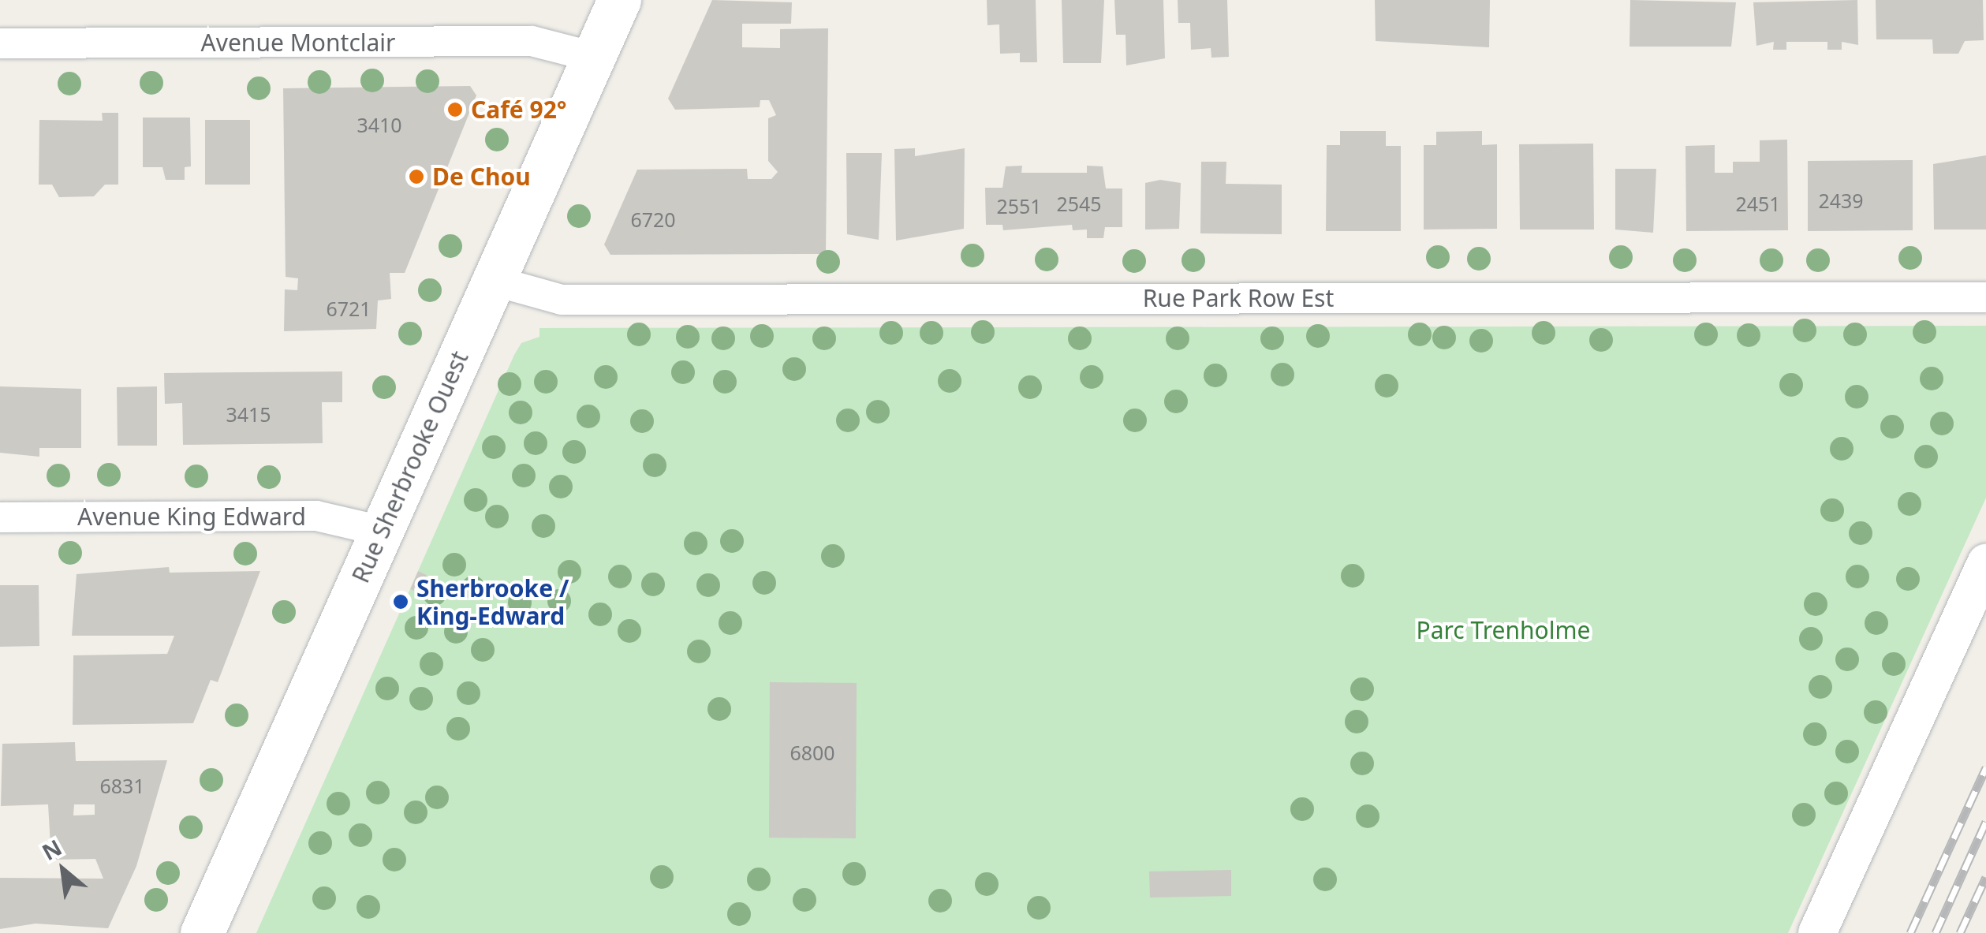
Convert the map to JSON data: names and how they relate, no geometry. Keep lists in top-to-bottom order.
{
  "streets": {
    "main road": ["Rue Sherbrooke Ouest"],
    "street": ["Avenue Montclair", "Rue Park Row Est", "Avenue King Edward"]
  },
  "crossings": [
    ["Avenue Montclair", "Rue Sherbrooke Ouest"],
    ["Rue Park Row Est", "Rue Sherbrooke Ouest"],
    ["Rue Sherbrooke Ouest", "Avenue King Edward"]
  ],
  "parks": ["Parc Trenholme"],
  "places": ["Café 92°", "De Chou", "Sherbrooke / King-Edward"],
  "house_numbers": [
    "3410",
    "2439",
    "2545",
    "2451",
    "2551",
    "6720",
    "6721",
    "3415",
    "6800",
    "6831"
  ],
  "north": "top left"
}
